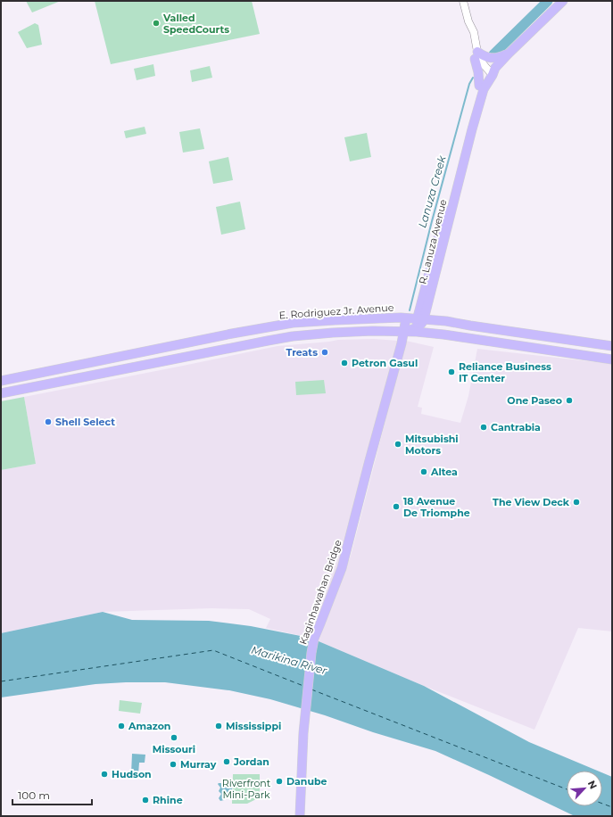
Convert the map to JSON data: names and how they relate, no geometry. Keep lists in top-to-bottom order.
{
  "streets": {
    "main road": ["R. Lanuza Avenue", "E. Rodriguez Jr. Avenue", "Kaginhawahan Bridge"]
  },
  "crossings": [
    ["R. Lanuza Avenue", "E. Rodriguez Jr. Avenue"],
    ["E. Rodriguez Jr. Avenue", "Kaginhawahan Bridge"]
  ],
  "water": ["Lanuza Creek", "Marikina River"],
  "parks": ["Riverfront Mini-Park"],
  "places": [
    "Valled SpeedCourts",
    "Treats",
    "Petron Gasul",
    "Reliance Business IT Center",
    "One Paseo",
    "Shell Select",
    "Cantrabia",
    "Mitsubishi Motors",
    "Altea",
    "The View Deck",
    "18 Avenue De Triomphe",
    "Amazon",
    "Mississippi",
    "Missouri",
    "Jordan",
    "Murray",
    "Hudson",
    "Danube",
    "Rhine"
  ],
  "scale_bar": "100 m",
  "north": "top right"
}
